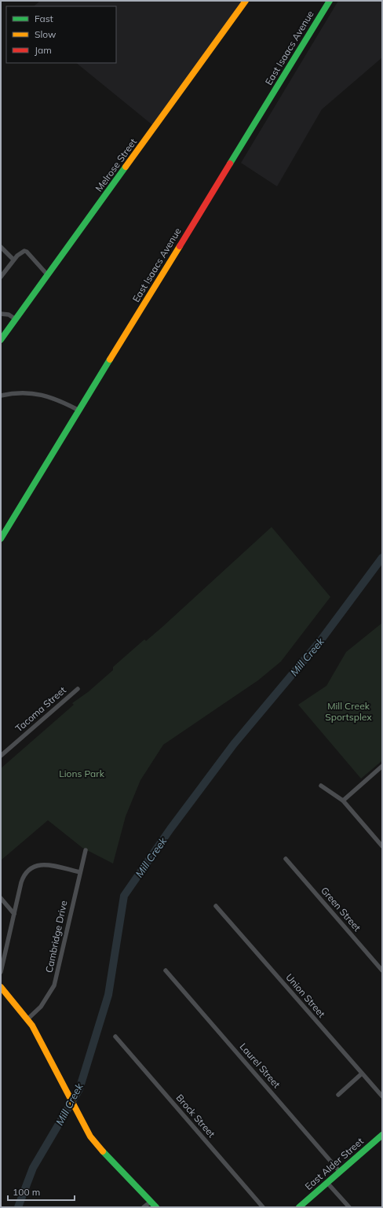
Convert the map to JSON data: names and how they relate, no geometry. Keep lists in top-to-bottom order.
{
  "streets": {
    "main road": ["East Isaacs Avenue", "Melrose Street", "East Alder Street"],
    "street": [
      "Tacoma Street",
      "Green Street",
      "Cambridge Drive",
      "Union Street",
      "Laurel Street",
      "Brock Street"
    ]
  },
  "crossings": [
    ["Laurel Street", "East Alder Street"]
  ],
  "water": ["Mill Creek"],
  "parks": ["Mill Creek Sportsplex", "Lions Park"],
  "legend": ["Fast", "Slow", "Jam"],
  "scale_bar": "100 m"
}
